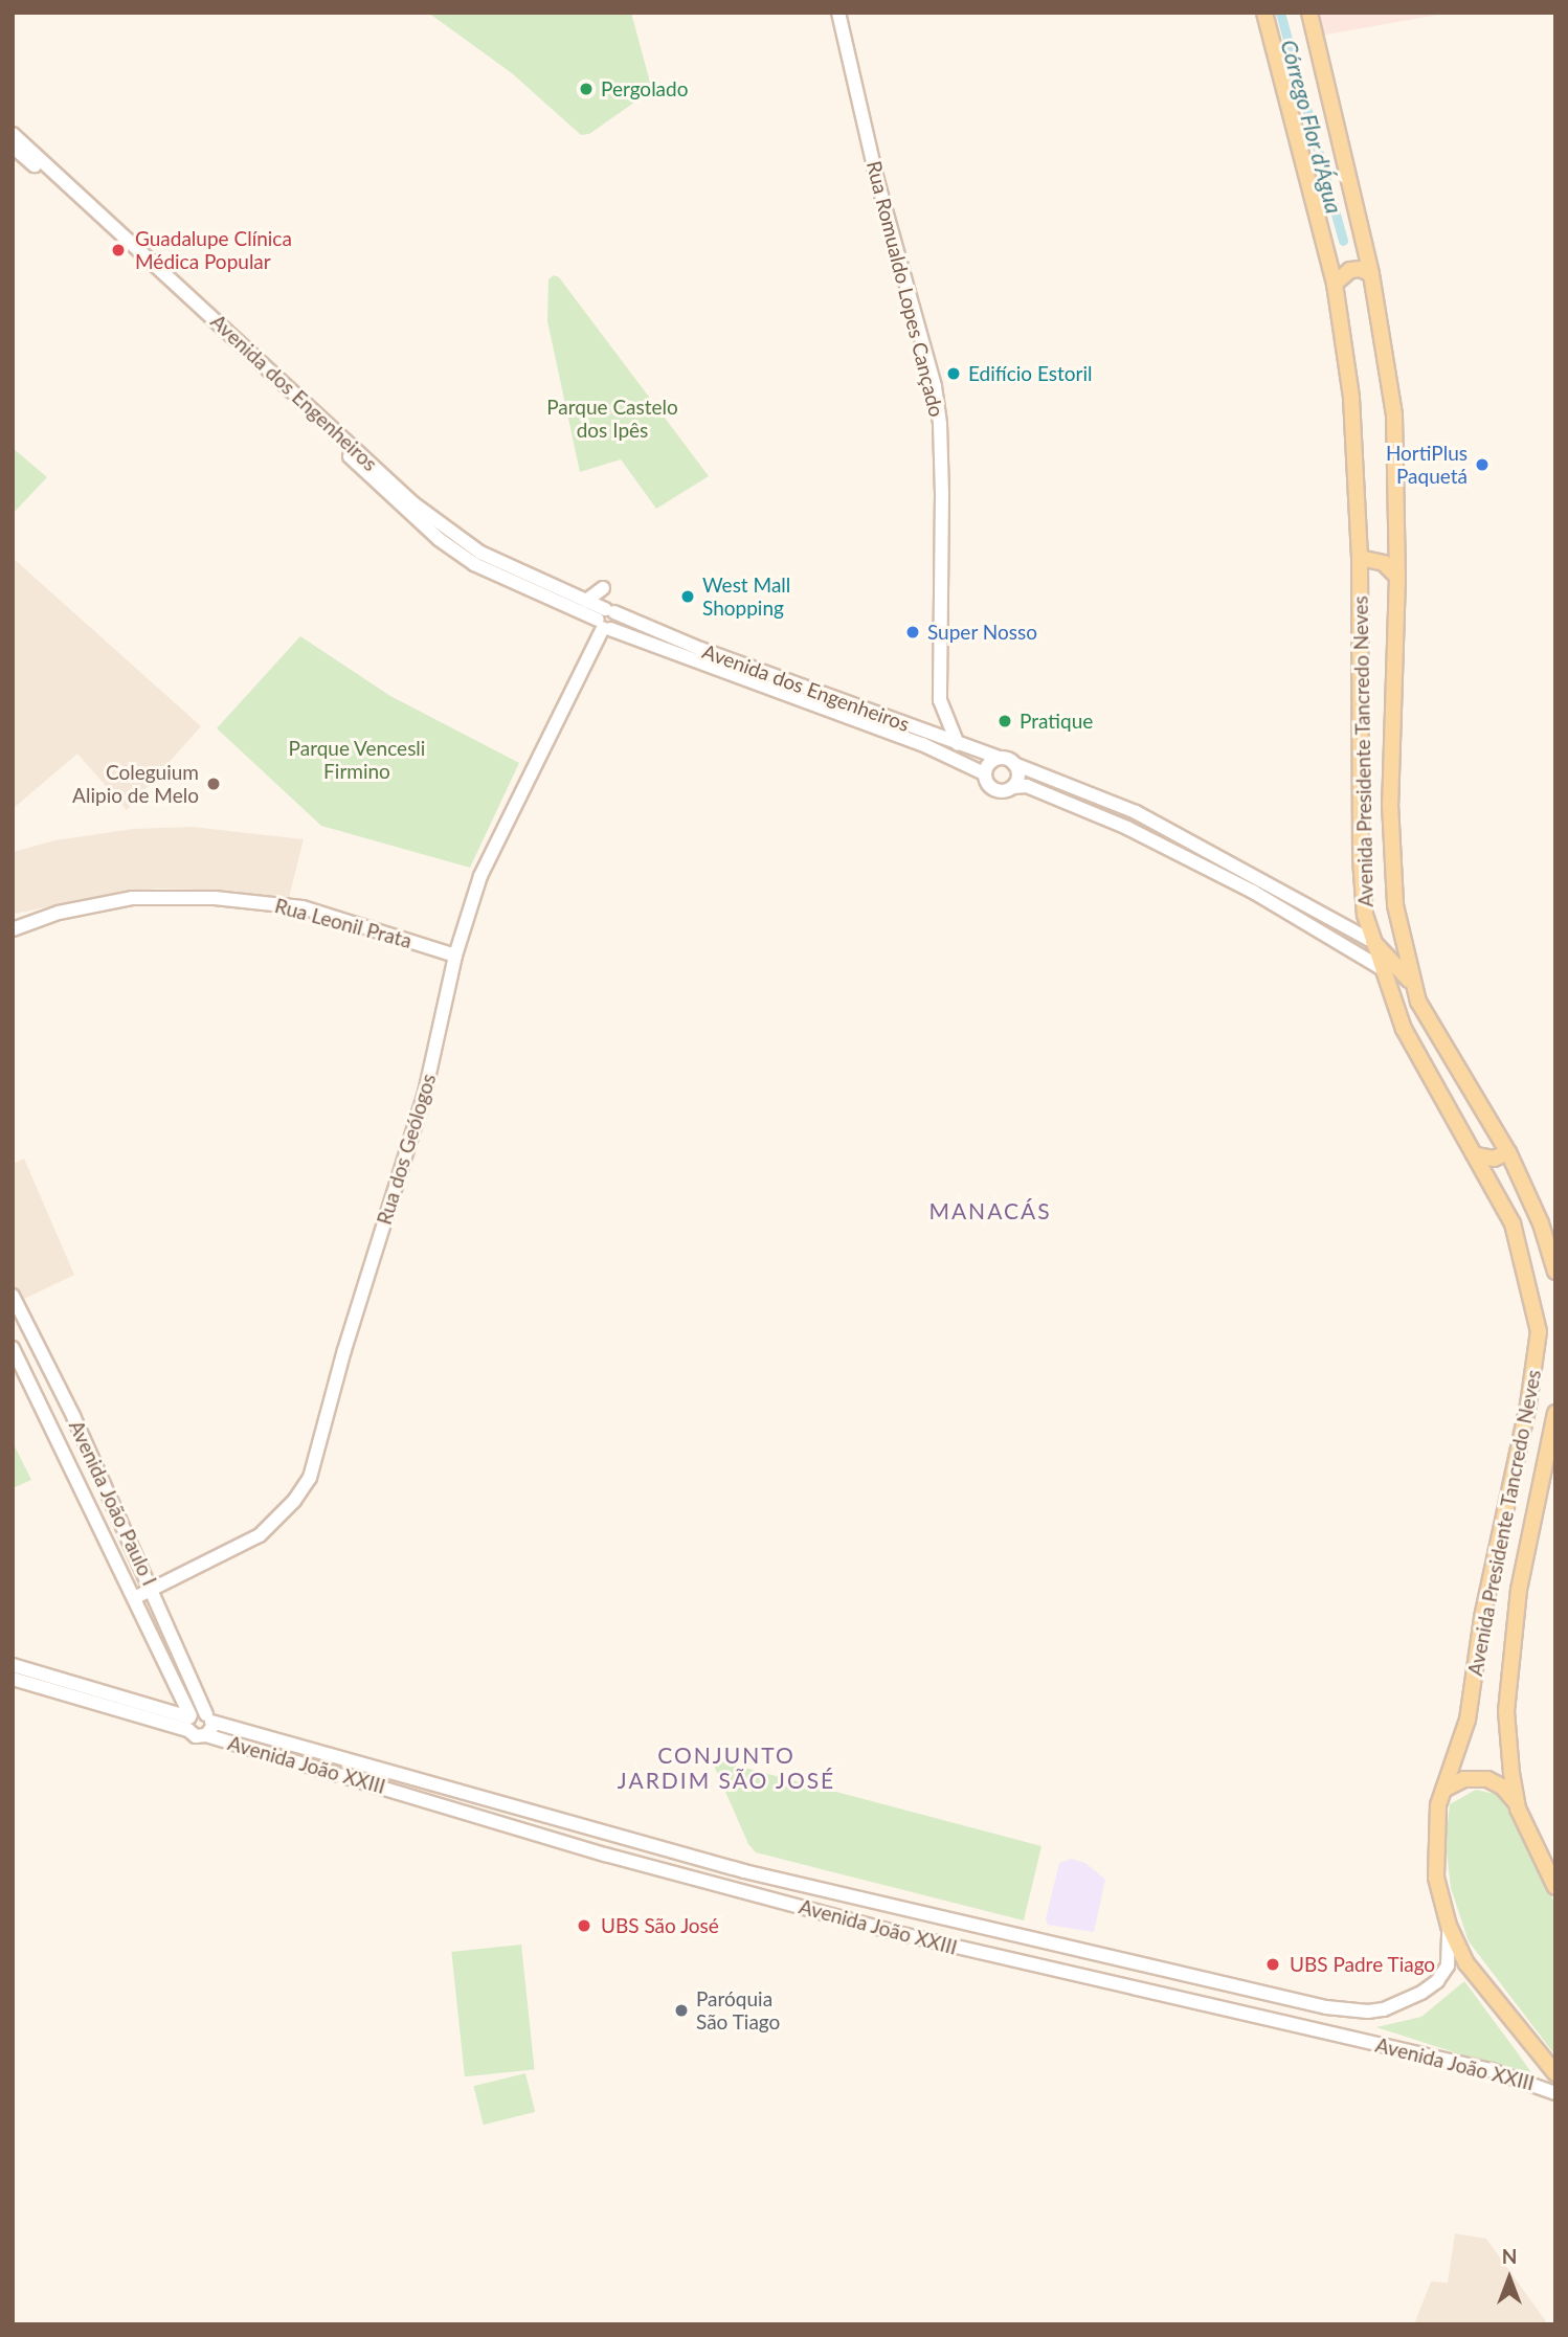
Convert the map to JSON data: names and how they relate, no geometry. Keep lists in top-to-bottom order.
{
  "streets": {
    "main road": ["Avenida Presidente Tancredo Neves"],
    "street": [
      "Rua Romualdo Lopes Cançado",
      "Avenida dos Engenheiros",
      "Rua Leonil Prata",
      "Rua dos Geólogos",
      "Avenida João Paulo I",
      "Avenida João XXIII"
    ]
  },
  "crossings": [
    ["Rua Romualdo Lopes Cançado", "Avenida dos Engenheiros"],
    ["Avenida dos Engenheiros", "Rua dos Geólogos"],
    ["Avenida Presidente Tancredo Neves", "Avenida João XXIII"],
    ["Rua Leonil Prata", "Rua dos Geólogos"],
    ["Rua dos Geólogos", "Avenida João Paulo I"],
    ["Avenida João Paulo I", "Avenida João XXIII"]
  ],
  "districts": ["MANACÁS", "CONJUNTO JARDIM SÃO JOSÉ"],
  "water": ["Córrego Flor d'Água"],
  "parks": ["Parque Castelo dos Ipês", "Parque Vencesli Firmino"],
  "places": [
    "Pergolado",
    "Guadalupe Clínica Médica Popular",
    "Edifício Estoril",
    "HortiPlus Paquetá",
    "West Mall Shopping",
    "Super Nosso",
    "Pratique",
    "Coleguium Alipio de Melo",
    "UBS São José",
    "UBS Padre Tiago",
    "Paróquia São Tiago"
  ],
  "north": "top"
}
